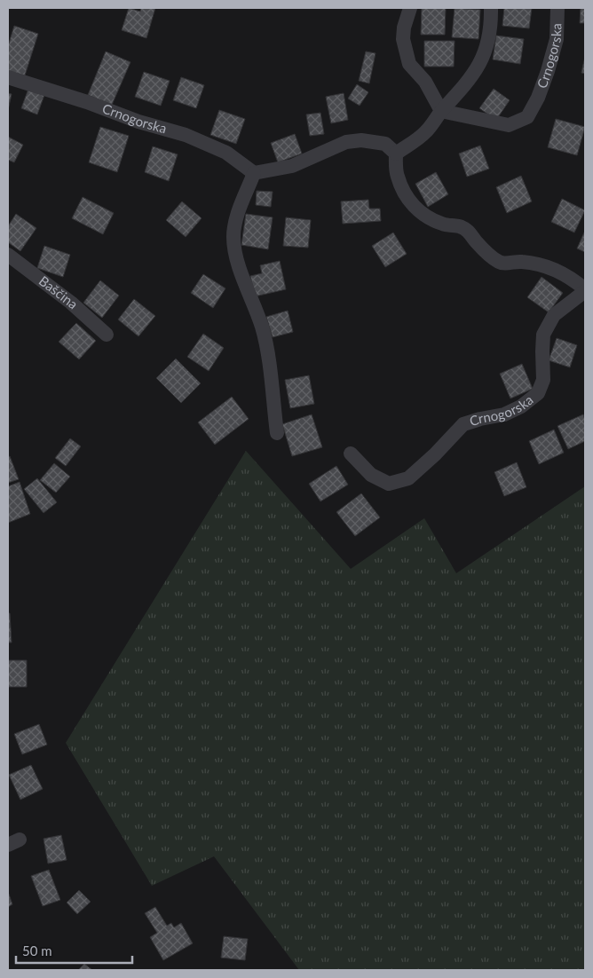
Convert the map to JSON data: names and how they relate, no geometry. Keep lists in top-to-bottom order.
{
  "streets": {
    "street": ["Crnogorska", "Baščina"]
  },
  "scale_bar": "50 m"
}
